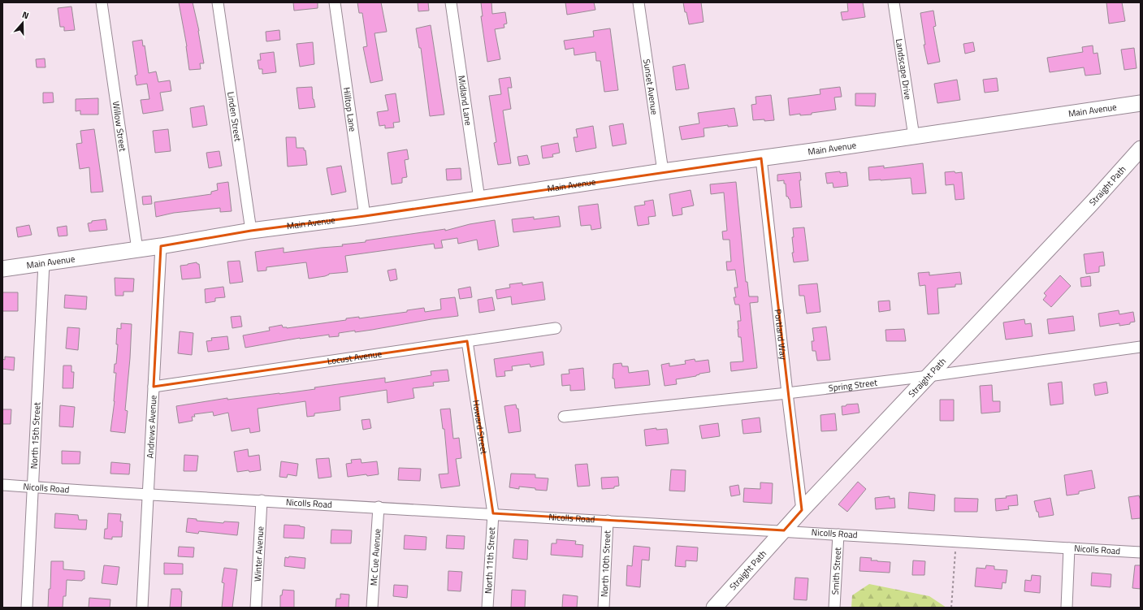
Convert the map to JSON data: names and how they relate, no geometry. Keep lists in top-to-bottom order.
{
  "streets": {
    "street": [
      "Landscape Drive",
      "Sunset Avenue",
      "Midland Lane",
      "Hilltop Lane",
      "Main Avenue",
      "Linden Street",
      "Willow Street",
      "Straight Path",
      "Portland Way",
      "Locust Avenue",
      "Spring Street",
      "Andrews Avenue",
      "Howard Street",
      "North 15th Street",
      "Nicolls Road",
      "Winter Avenue",
      "Mc Cue Avenue",
      "North 11th Street",
      "North 10th Street",
      "Smith Street"
    ]
  },
  "crossings": [
    ["Landscape Drive", "Main Avenue"],
    ["Sunset Avenue", "Main Avenue"],
    ["Midland Lane", "Main Avenue"],
    ["Hilltop Lane", "Main Avenue"],
    ["Main Avenue", "Linden Street"],
    ["Main Avenue", "Willow Street"],
    ["Main Avenue", "Portland Way"],
    ["Main Avenue", "Andrews Avenue"],
    ["Main Avenue", "North 15th Street"],
    ["Straight Path", "Portland Way"],
    ["Straight Path", "Spring Street"],
    ["Straight Path", "Nicolls Road"],
    ["Portland Way", "Spring Street"],
    ["Locust Avenue", "Andrews Avenue"],
    ["Locust Avenue", "Howard Street"],
    ["Andrews Avenue", "Nicolls Road"],
    ["Howard Street", "Nicolls Road"],
    ["Howard Street", "North 11th Street"],
    ["North 15th Street", "Nicolls Road"],
    ["Nicolls Road", "Winter Avenue"],
    ["Nicolls Road", "Mc Cue Avenue"],
    ["Nicolls Road", "North 11th Street"],
    ["Nicolls Road", "North 10th Street"],
    ["Nicolls Road", "Smith Street"]
  ],
  "north": "top"
}
